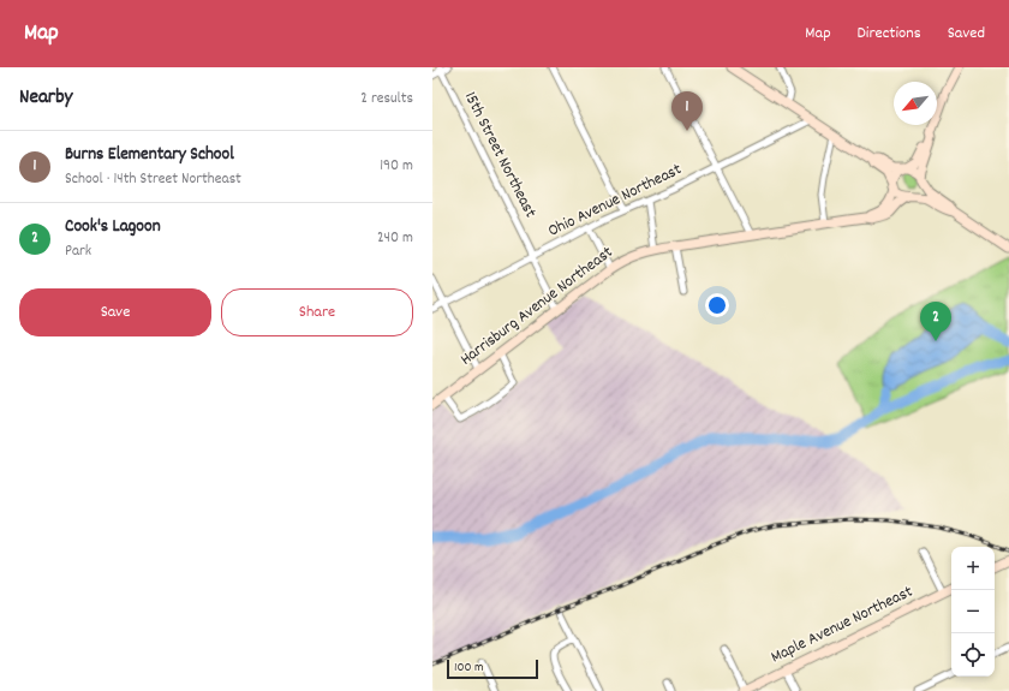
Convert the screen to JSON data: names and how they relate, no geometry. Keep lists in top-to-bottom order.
{
  "streets": {
    "street": [
      "15th Street Northeast",
      "Ohio Avenue Northeast",
      "Harrisburg Avenue Northeast",
      "Maple Avenue Northeast"
    ]
  },
  "crossings": [
    ["15th Street Northeast", "Ohio Avenue Northeast"],
    ["15th Street Northeast", "Harrisburg Avenue Northeast"]
  ],
  "scale_bar": "100 m",
  "north": "bottom left",
  "page": {
    "header": "Map",
    "nav": ["Map", "Directions", "Saved"],
    "heading": ["Nearby", "2 results"],
    "pins": ["1", "2"],
    "list": [
      {
        "mark": "1",
        "name": "Burns Elementary School",
        "note": "School · 14th Street Northeast",
        "value": "190 m"
      },
      {
        "mark": "2",
        "name": "Cook's Lagoon",
        "note": "Park",
        "value": "240 m"
      }
    ],
    "buttons": ["Save", "Share"],
    "map_buttons": ["+", "−"],
    "scale": "100 m"
  }
}
